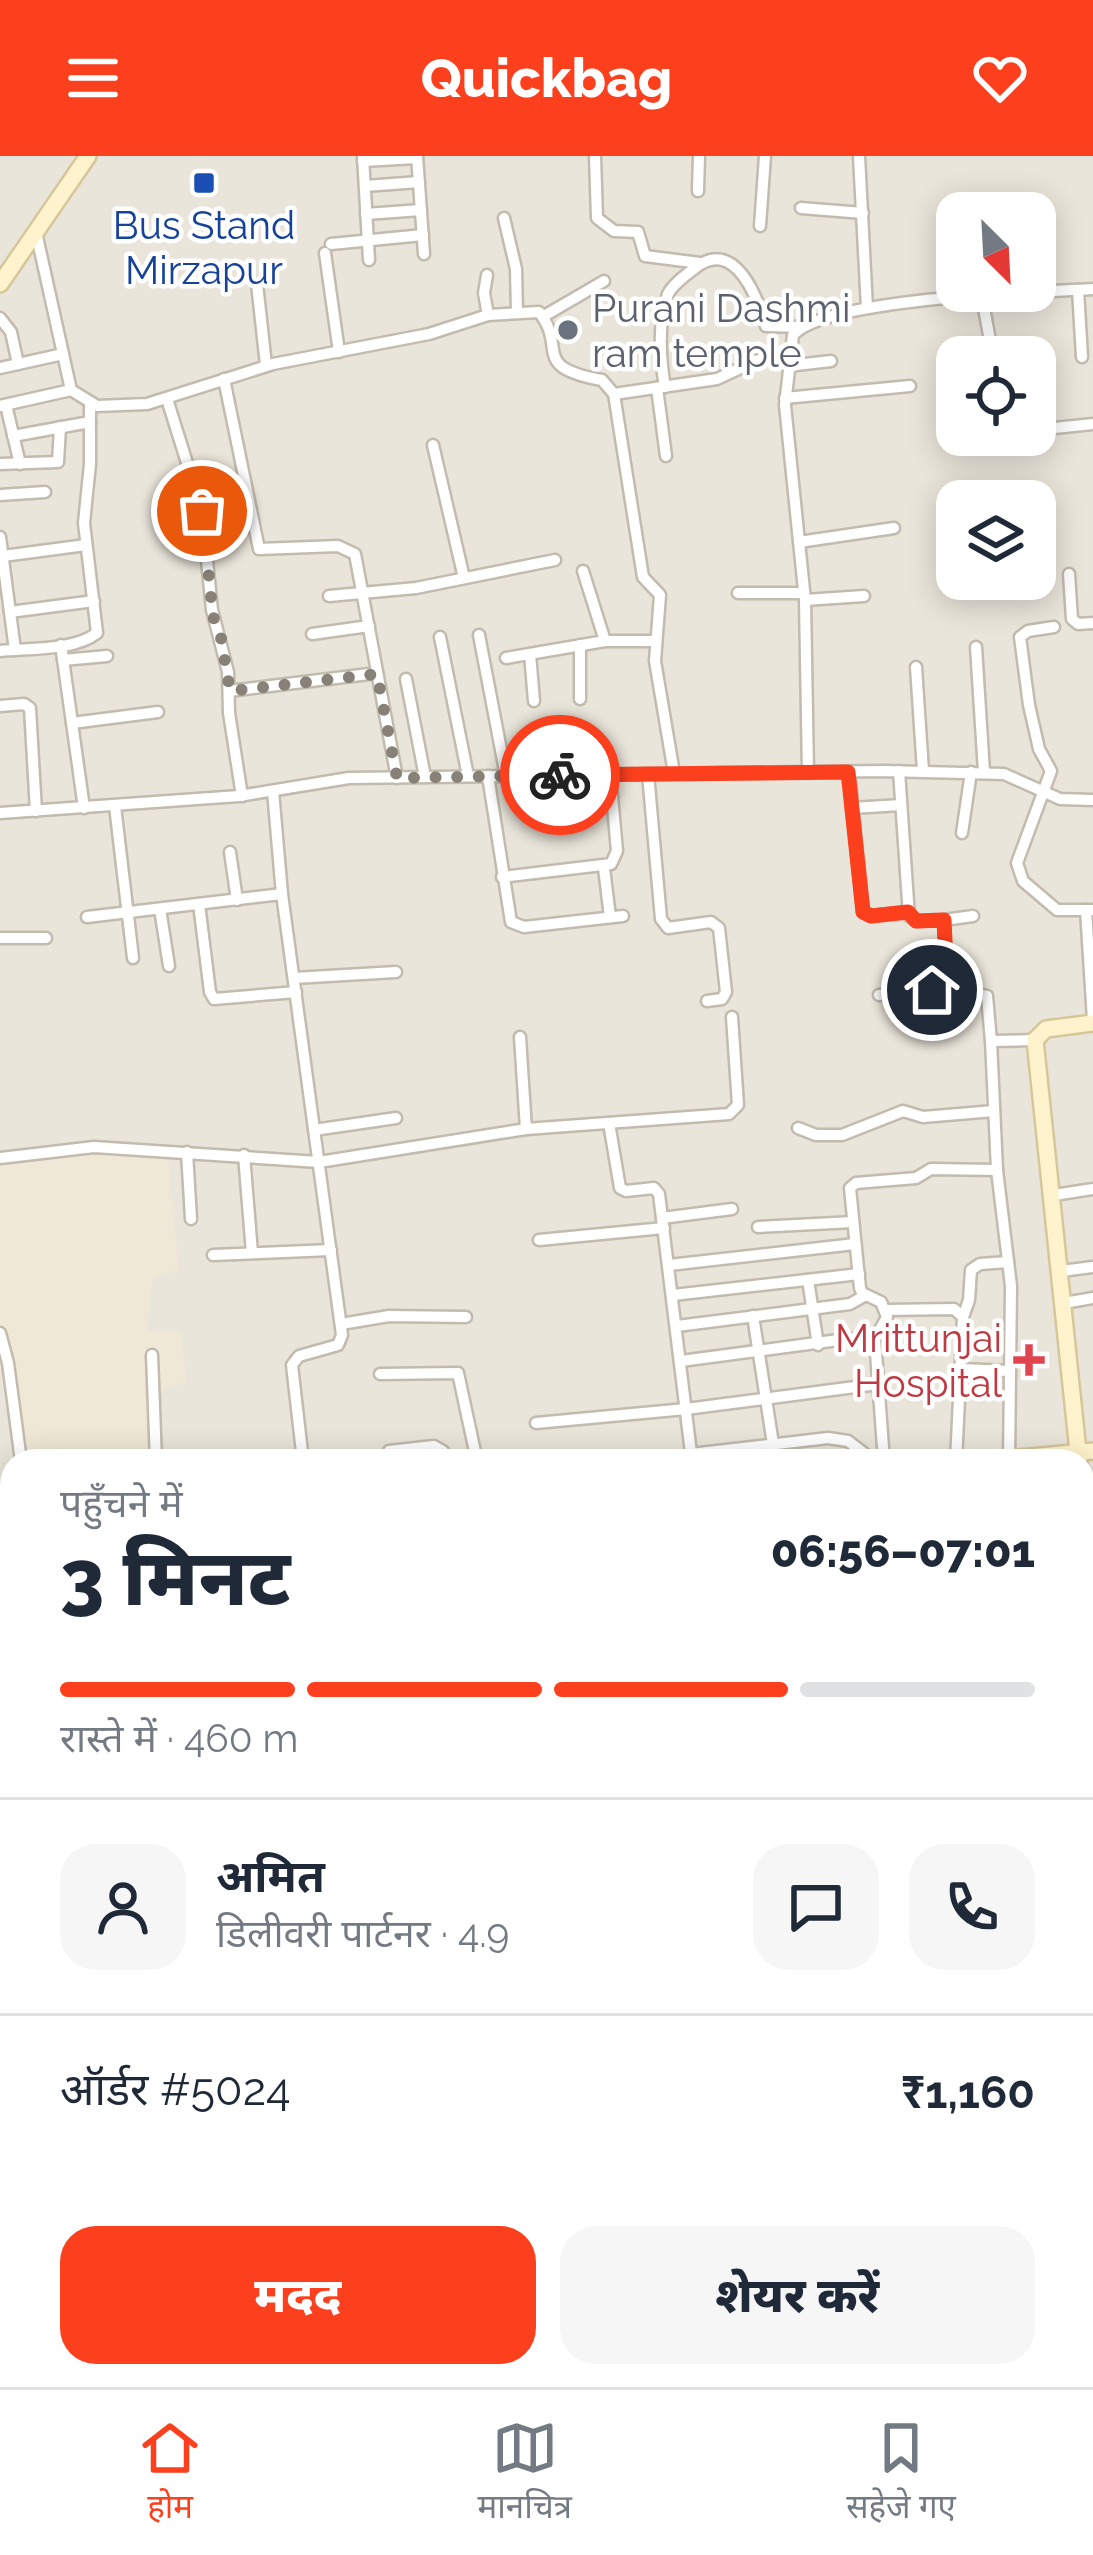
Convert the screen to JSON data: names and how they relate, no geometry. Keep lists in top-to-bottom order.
{
  "places": {
    "transit": ["Bus Stand Mirzapur"],
    "other": ["Purani Dashmi ram temple"],
    "health": ["Mrittunjai Hospital"]
  },
  "north": "bottom right",
  "page": {
    "header": "Quickbag",
    "heading": ["3 मिनट", "पहुँचने में", "06:56–07:01"],
    "panel": [
      "अमित",
      "डिलीवरी पार्टनर · 4.9",
      "ऑर्डर #5024",
      "₹1,160"
    ],
    "bar": "रास्ते में · 460 m",
    "buttons": ["मदद", "शेयर करें"],
    "tabs": ["होम", "मानचित्र", "सहेजे गए"]
  }
}
